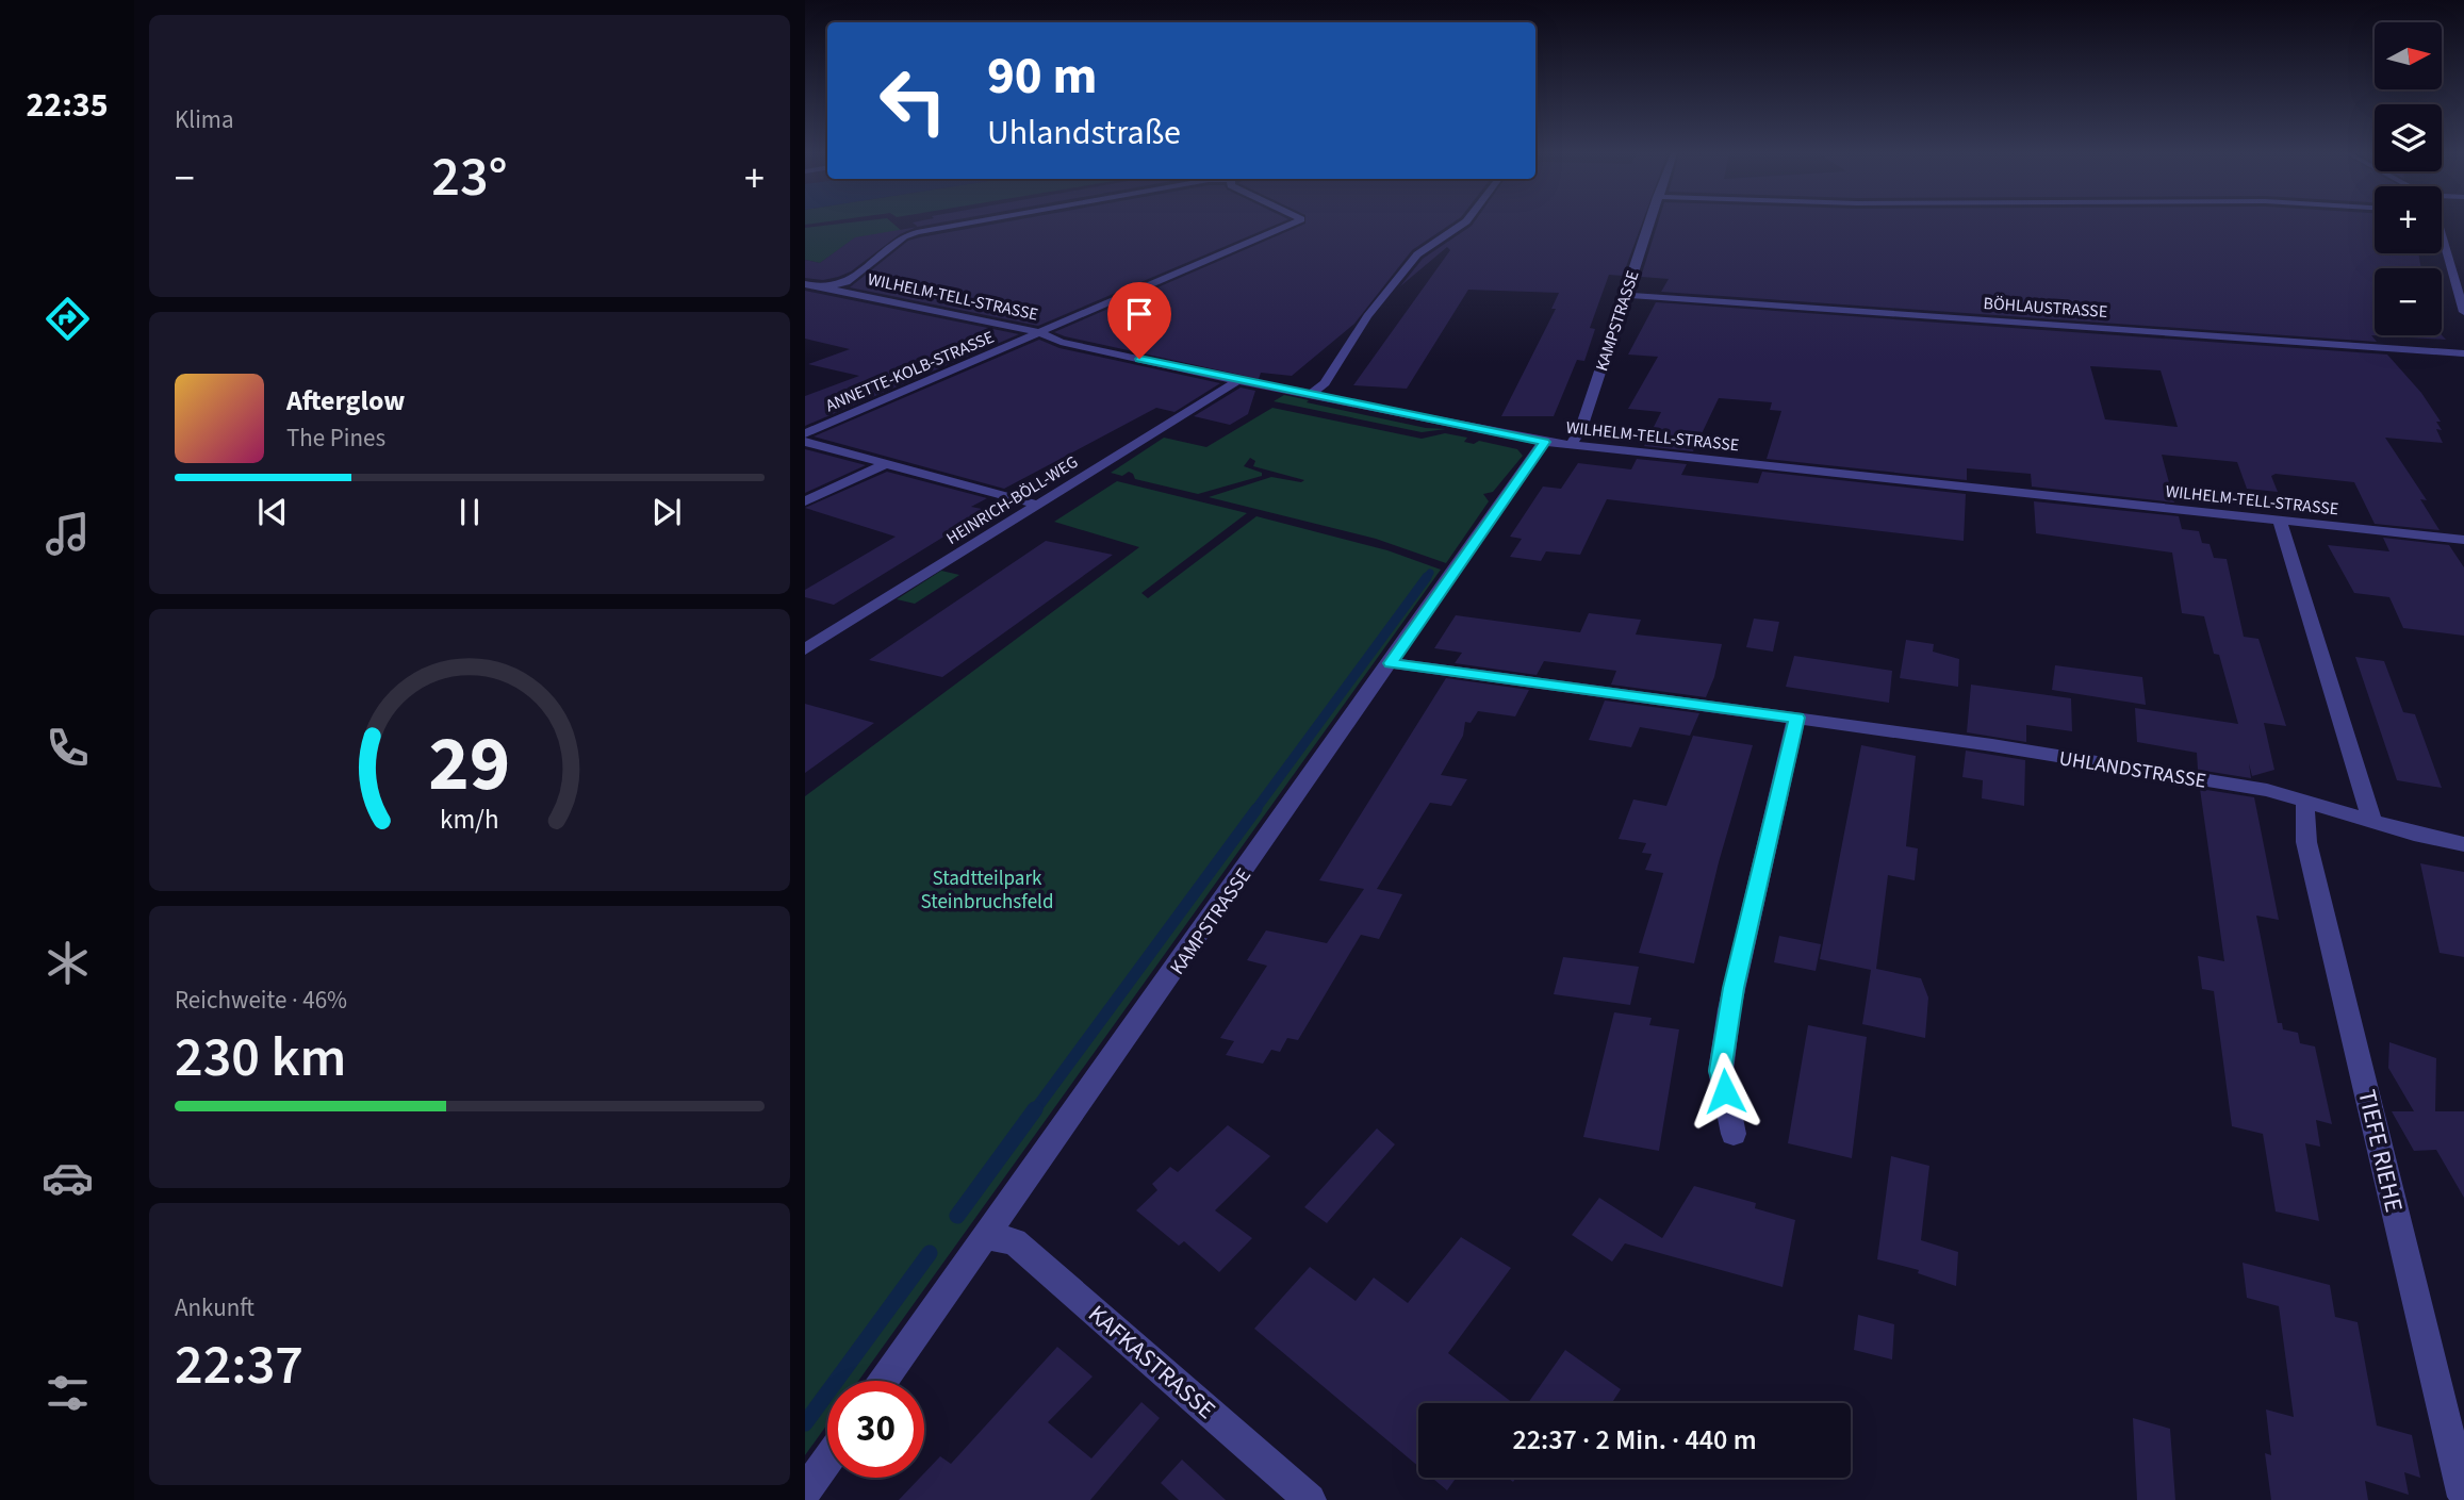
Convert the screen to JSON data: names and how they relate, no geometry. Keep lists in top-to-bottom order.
{
  "streets": {
    "street": [
      "WILHELM-TELL-STRASSE",
      "BÖHLAUSTRASSE",
      "KAMPSTRASSE",
      "ANNETTE-KOLB-STRASSE",
      "HEINRICH-BÖLL-WEG",
      "UHLANDSTRASSE",
      "TIEFE RIEHE",
      "KAFKASTRASSE"
    ]
  },
  "crossings": [
    ["WILHELM-TELL-STRASSE", "KAMPSTRASSE"],
    ["WILHELM-TELL-STRASSE", "ANNETTE-KOLB-STRASSE"],
    ["WILHELM-TELL-STRASSE", "HEINRICH-BÖLL-WEG"],
    ["BÖHLAUSTRASSE", "KAMPSTRASSE"],
    ["KAMPSTRASSE", "UHLANDSTRASSE"],
    ["KAMPSTRASSE", "KAFKASTRASSE"],
    ["UHLANDSTRASSE", "TIEFE RIEHE"]
  ],
  "parks": ["Stadtteilpark Steinbruchsfeld"],
  "north": "right",
  "page": {
    "tabs": "22:35",
    "tile": [
      "Klima",
      ["Reichweite · 46%", "230 km"],
      ["Ankunft", "22:37"]
    ],
    "map_buttons": ["+", "−"],
    "turn": ["90 m", "Uhlandstraße"],
    "heat": ["−", "23°", "+"],
    "song": ["Afterglow", "The Pines"],
    "limit": "30",
    "trip": "22:37 · 2 Min. · 440 m",
    "gauge": ["29", "km/h"]
  }
}
